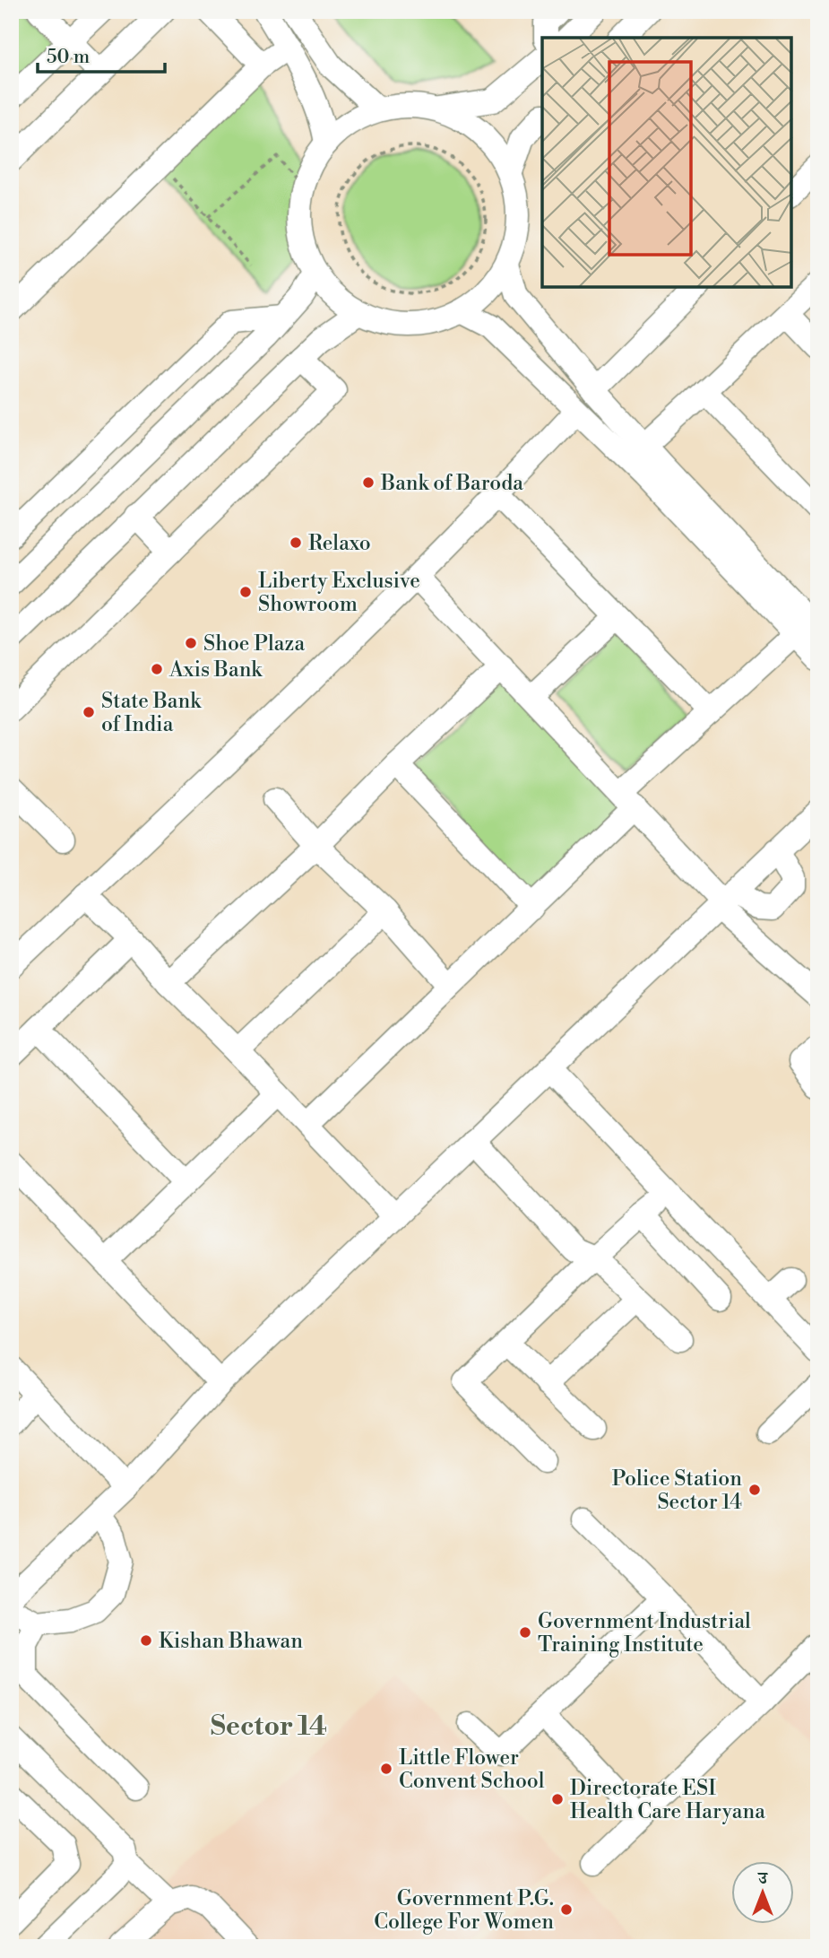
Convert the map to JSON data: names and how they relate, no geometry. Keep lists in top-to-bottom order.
{
  "districts": ["Sector 14"],
  "places": [
    "Bank of Baroda",
    "Relaxo",
    "Liberty Exclusive Showroom",
    "Shoe Plaza",
    "Axis Bank",
    "State Bank of India",
    "Police Station Sector 14",
    "Government Industrial Training Institute",
    "Kishan Bhawan",
    "Little Flower Convent School",
    "Directorate ESI Health Care Haryana",
    "Government P.G. College For Women"
  ],
  "scale_bar": "50 m",
  "north": "top"
}
